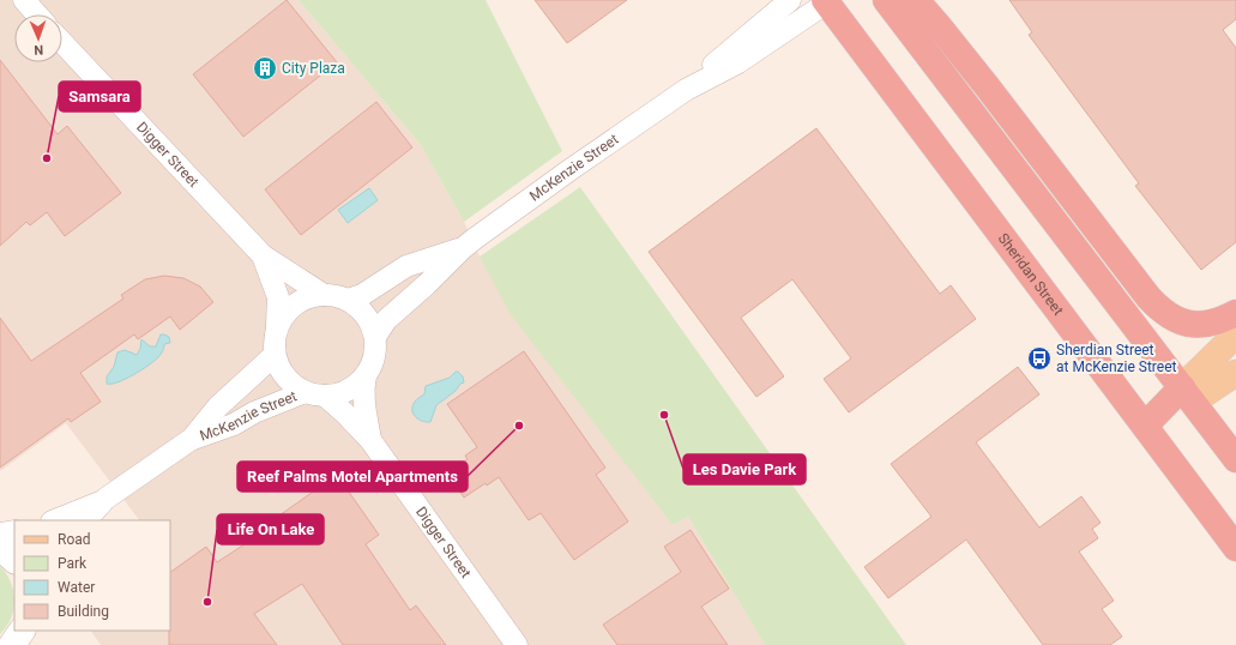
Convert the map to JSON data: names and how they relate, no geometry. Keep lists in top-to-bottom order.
{
  "streets": {
    "highway": ["Sheridan Street"],
    "street": ["Digger Street", "McKenzie Street"]
  },
  "crossings": [
    ["Digger Street", "McKenzie Street"],
    ["McKenzie Street", "Sheridan Street"]
  ],
  "places": {
    "building": ["City Plaza"],
    "other": [
      "Samsara",
      "Les Davie Park",
      "Reef Palms Motel Apartments",
      "Life On Lake"
    ],
    "bus stop": ["Sherdian Street at McKenzie Street"]
  },
  "legend": [
    "Road",
    "Park",
    "Water",
    "Building"
  ],
  "north": "bottom"
}
